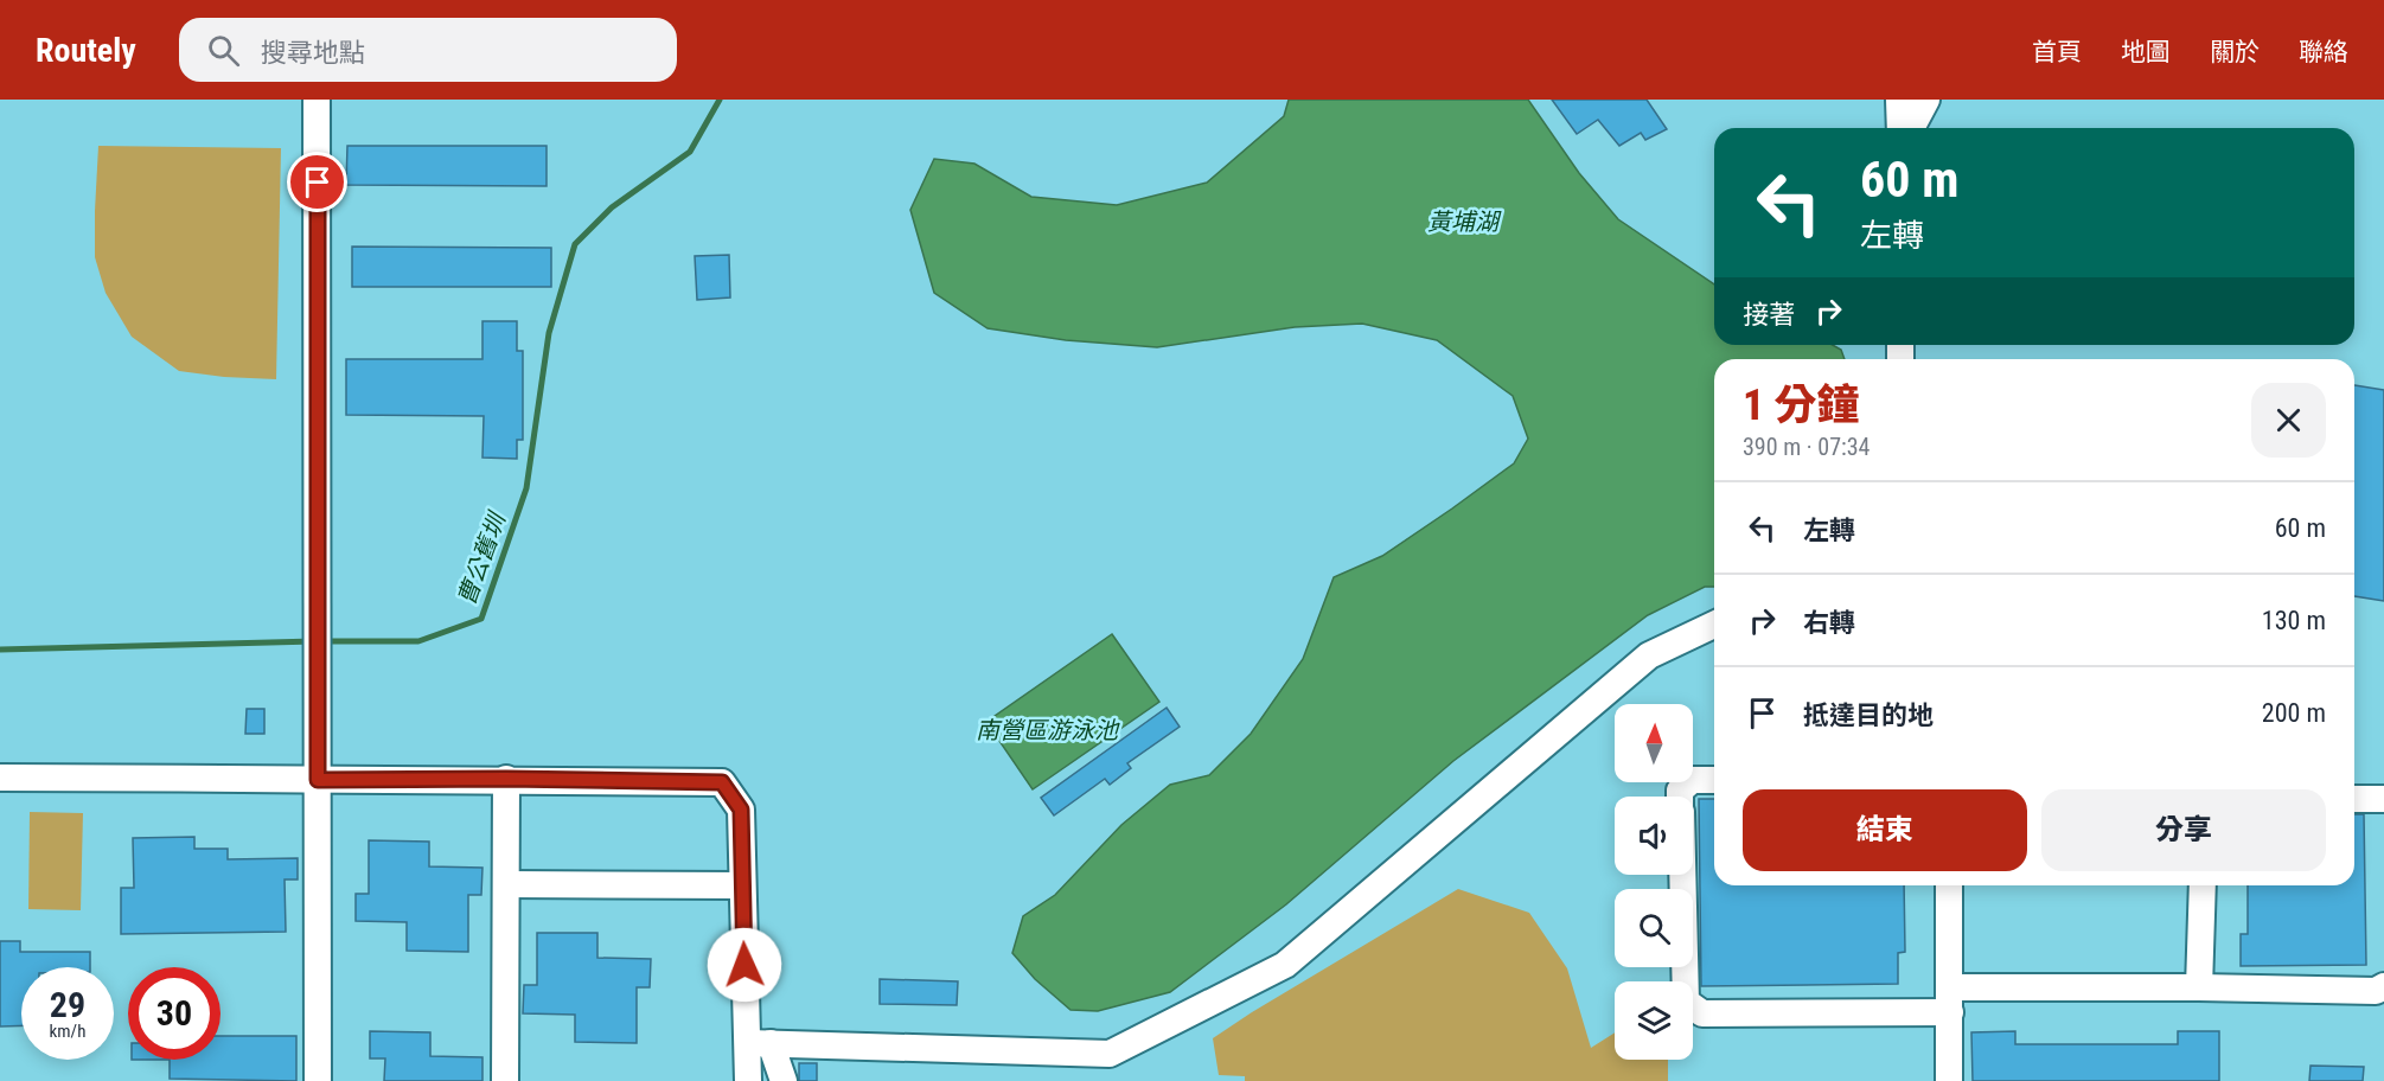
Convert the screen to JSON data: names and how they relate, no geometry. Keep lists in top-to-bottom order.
{
  "water": ["黃埔湖", "曹公舊圳", "南營區游泳池"],
  "north": "top",
  "page": {
    "header": "Routely",
    "search": "搜尋地點",
    "nav": [
      "首頁",
      "地圖",
      "關於",
      "聯絡"
    ],
    "turn": ["60 m", "左轉"],
    "then": "接著",
    "heading": ["1 分鐘", "390 m · 07:34"],
    "list": [
      {
        "name": "左轉",
        "value": "60 m"
      },
      {
        "name": "右轉",
        "value": "130 m"
      },
      {
        "name": "抵達目的地",
        "value": "200 m"
      }
    ],
    "buttons": ["結束", "分享"],
    "speed": "29 km/h",
    "limit": "30"
  }
}
